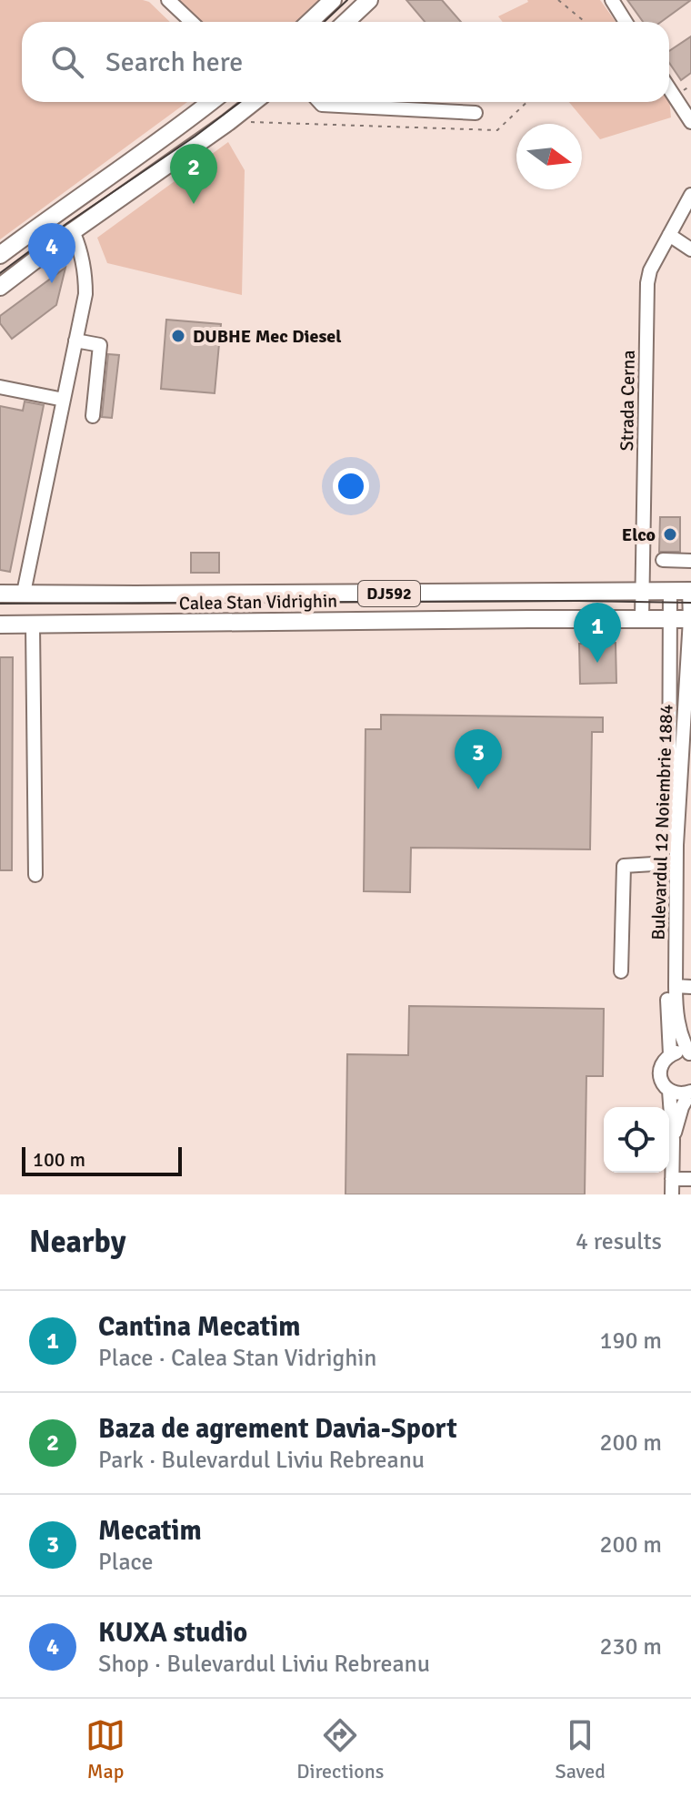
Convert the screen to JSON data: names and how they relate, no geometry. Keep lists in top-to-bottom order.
{
  "streets": {
    "main road": ["DJ592", "Calea Stan Vidrighin"],
    "street": ["Strada Cerna", "Bulevardul 12 Noiembrie 1884"]
  },
  "crossings": [
    ["Strada Cerna", "Calea Stan Vidrighin"],
    ["Calea Stan Vidrighin", "Bulevardul 12 Noiembrie 1884"]
  ],
  "places": ["DUBHE Mec Diesel", "Elco"],
  "scale_bar": "100 m",
  "north": "right",
  "page": {
    "search": "Search here",
    "pins": [
      "2",
      "4",
      "1",
      "3"
    ],
    "scale": "100 m",
    "heading": ["Nearby", "4 results"],
    "list": [
      {
        "mark": "1",
        "name": "Cantina Mecatim",
        "note": "Place · Calea Stan Vidrighin",
        "value": "190 m"
      },
      {
        "mark": "2",
        "name": "Baza de agrement Davia-Sport",
        "note": "Park · Bulevardul Liviu Rebreanu",
        "value": "200 m"
      },
      {
        "mark": "3",
        "name": "Mecatim",
        "note": "Place",
        "value": "200 m"
      },
      {
        "mark": "4",
        "name": "KUXA studio",
        "note": "Shop · Bulevardul Liviu Rebreanu",
        "value": "230 m"
      }
    ],
    "nav": ["Map", "Directions", "Saved"]
  }
}
